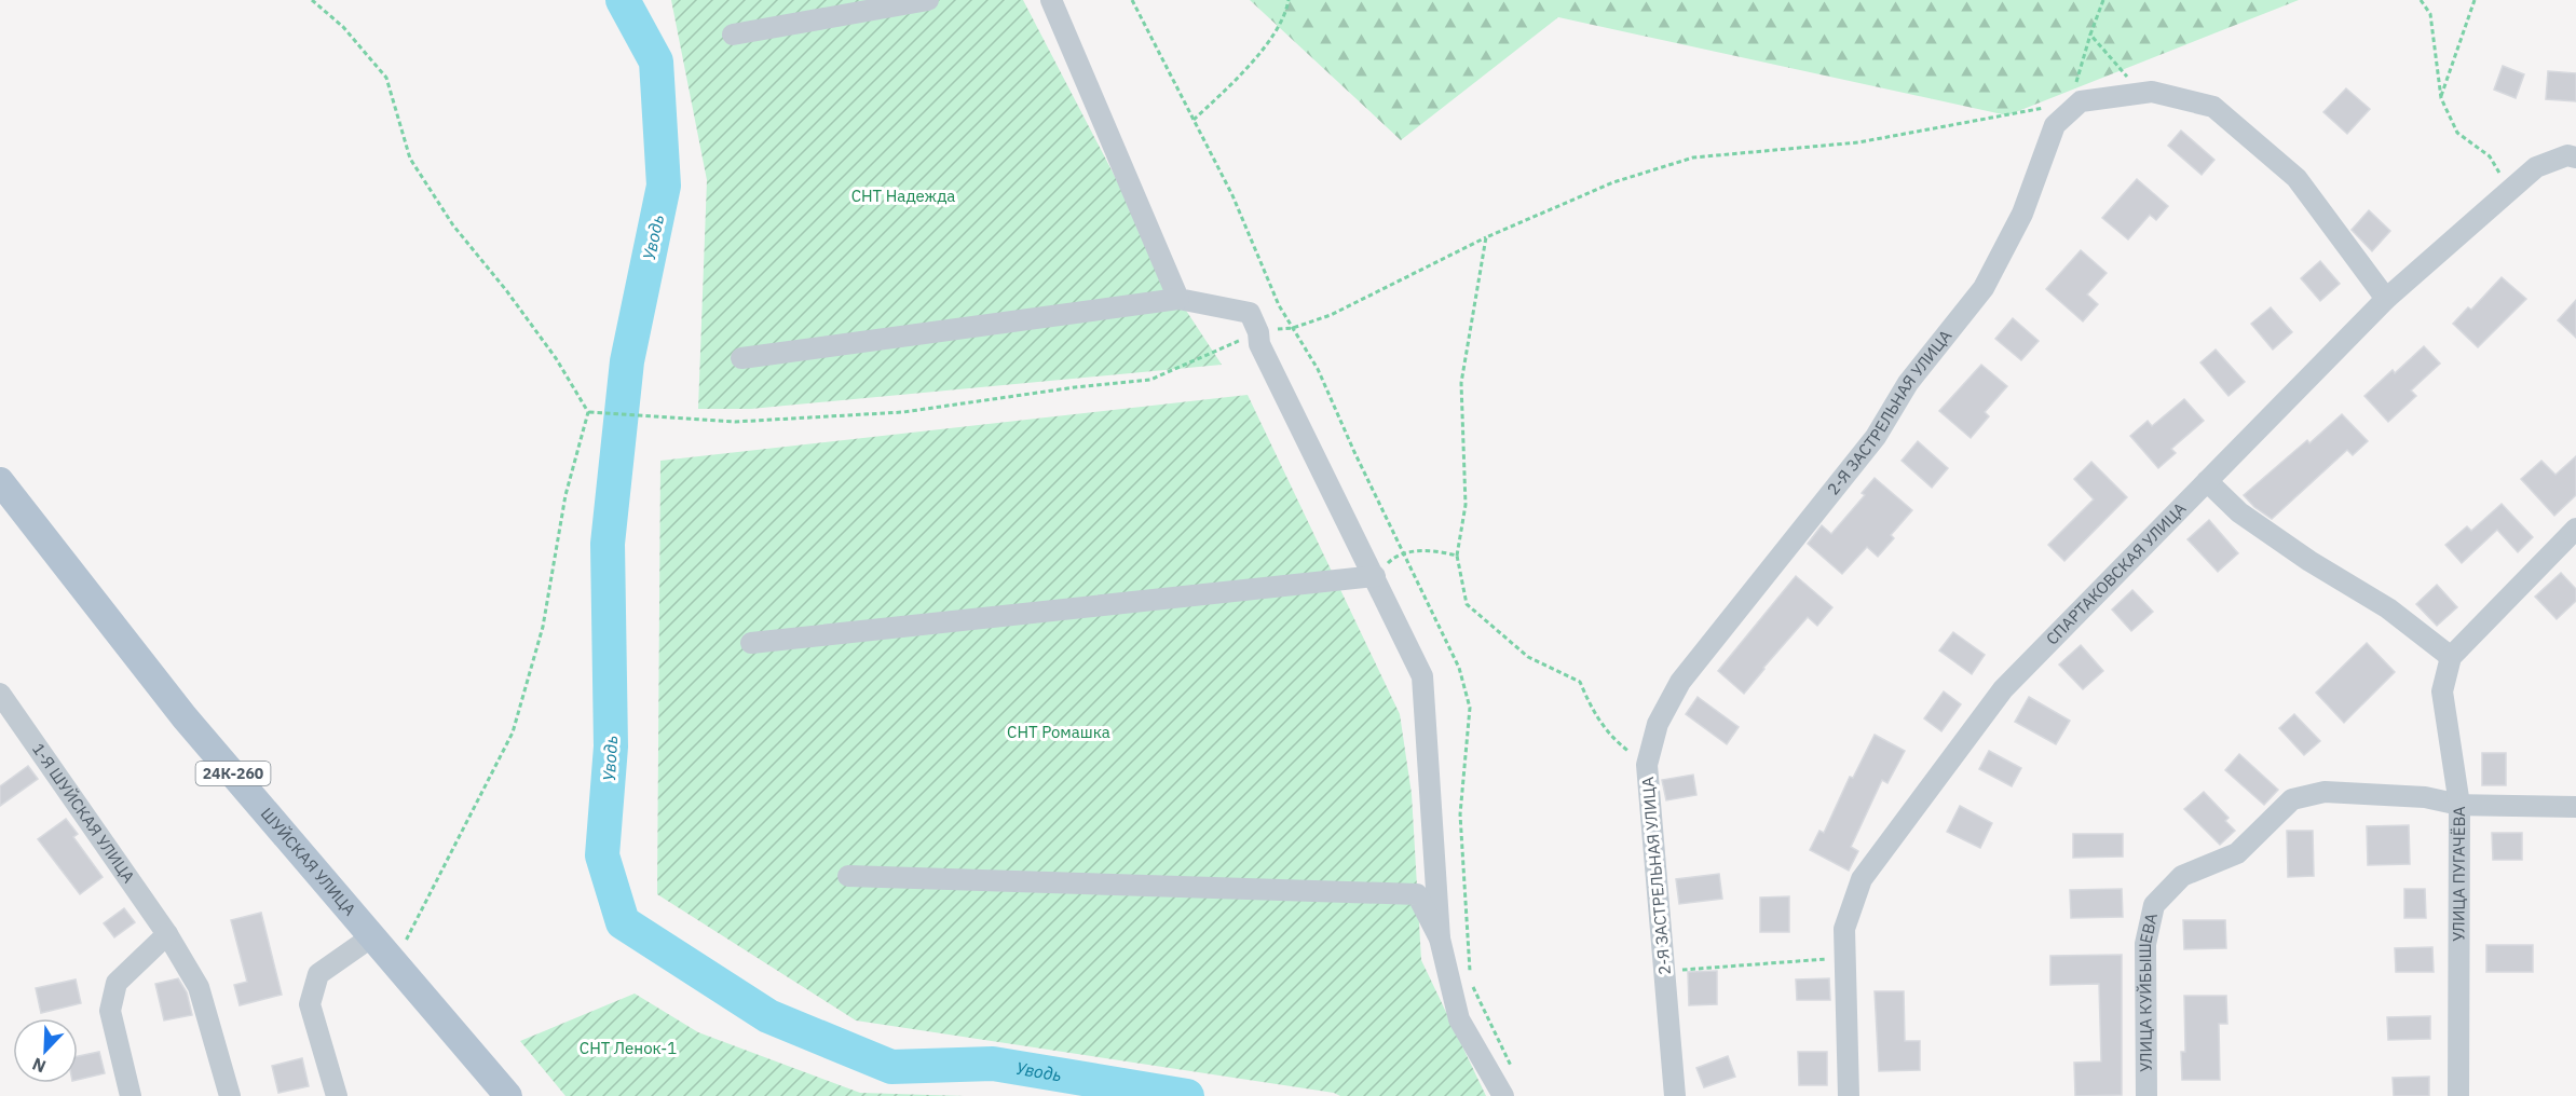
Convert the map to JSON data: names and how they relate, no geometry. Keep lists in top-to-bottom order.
{
  "streets": {
    "main road": ["24К-260", "ШУЙСКАЯ УЛИЦА"],
    "street": [
      "2-Я ЗАСТРЕЛЬНАЯ УЛИЦА",
      "СПАРТАКОВСКАЯ УЛИЦА",
      "1-Я ШУЙСКАЯ УЛИЦА",
      "УЛИЦА ПУГАЧЁВА",
      "УЛИЦА КУЙБЫШЕВА"
    ]
  },
  "crossings": [
    ["24К-260", "ШУЙСКАЯ УЛИЦА"],
    ["УЛИЦА ПУГАЧЁВА", "УЛИЦА КУЙБЫШЕВА"]
  ],
  "water": ["Уводь"],
  "parks": ["СНТ Надежда", "СНТ Ромашка", "СНТ Ленок-1"],
  "north": "bottom left"
}
